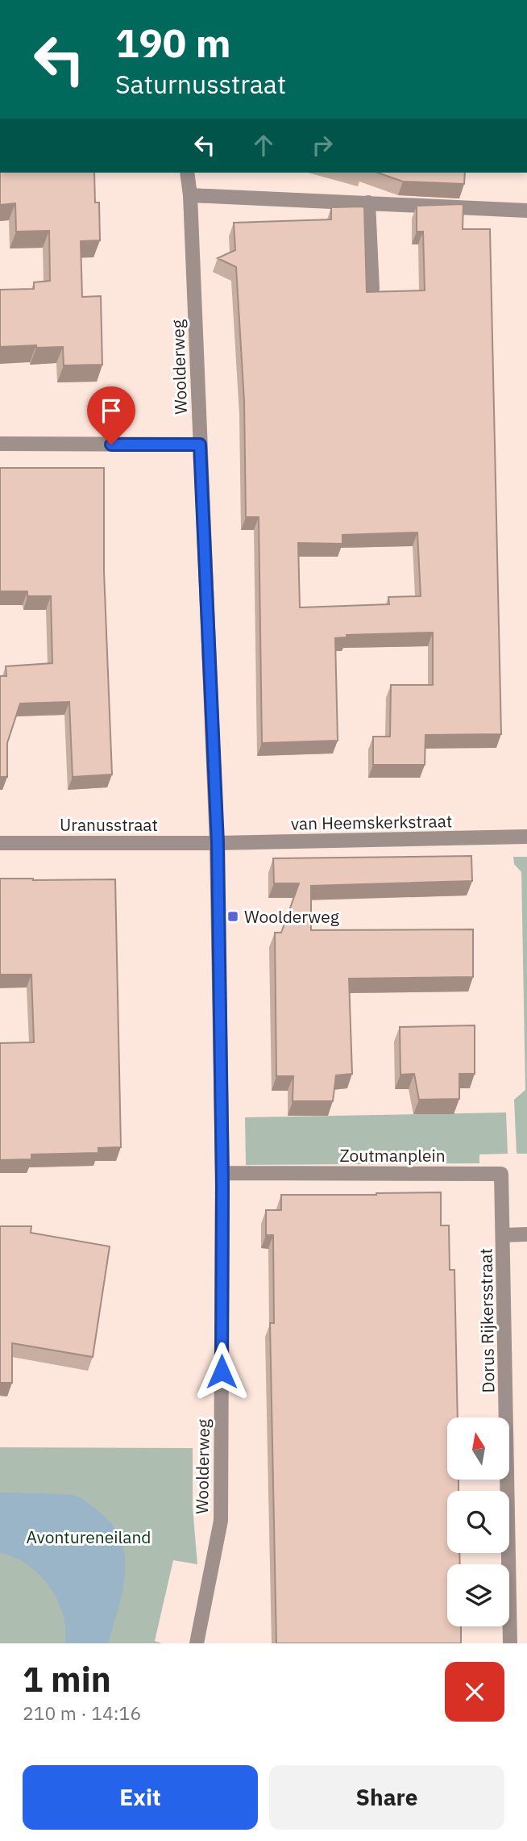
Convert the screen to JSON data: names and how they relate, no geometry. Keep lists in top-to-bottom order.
{
  "streets": {
    "street": [
      "Woolderweg",
      "van Heemskerkstraat",
      "Uranusstraat",
      "Zoutmanplein",
      "Dorus Rijkersstraat"
    ]
  },
  "crossings": [
    ["Woolderweg", "van Heemskerkstraat"],
    ["Woolderweg", "Uranusstraat"],
    ["Woolderweg", "Zoutmanplein"],
    ["van Heemskerkstraat", "Uranusstraat"],
    ["Zoutmanplein", "Dorus Rijkersstraat"]
  ],
  "parks": ["Avontureneiland"],
  "places": {
    "transit": ["Woolderweg"]
  },
  "north": "top",
  "page": {
    "turn": ["190 m", "Saturnusstraat"],
    "heading": ["1 min", "210 m · 14:16"],
    "buttons": ["Exit", "Share"]
  }
}
